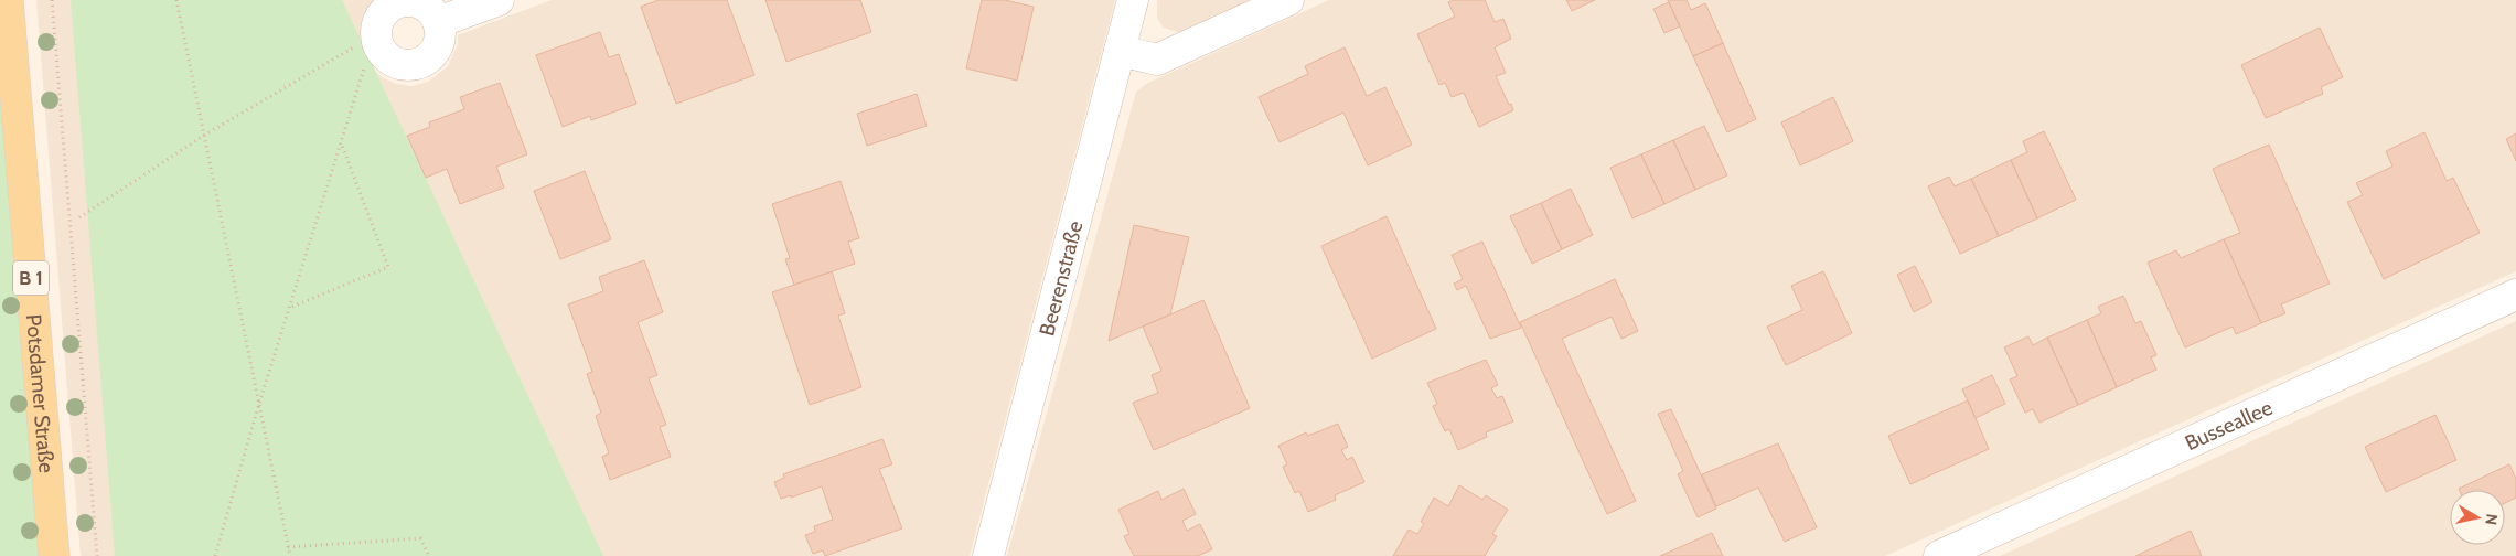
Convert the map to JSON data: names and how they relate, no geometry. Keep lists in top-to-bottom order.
{
  "streets": {
    "main road": ["B 1", "Potsdamer Straße"],
    "street": ["Beerenstraße", "Busseallee"]
  },
  "north": "right"
}
